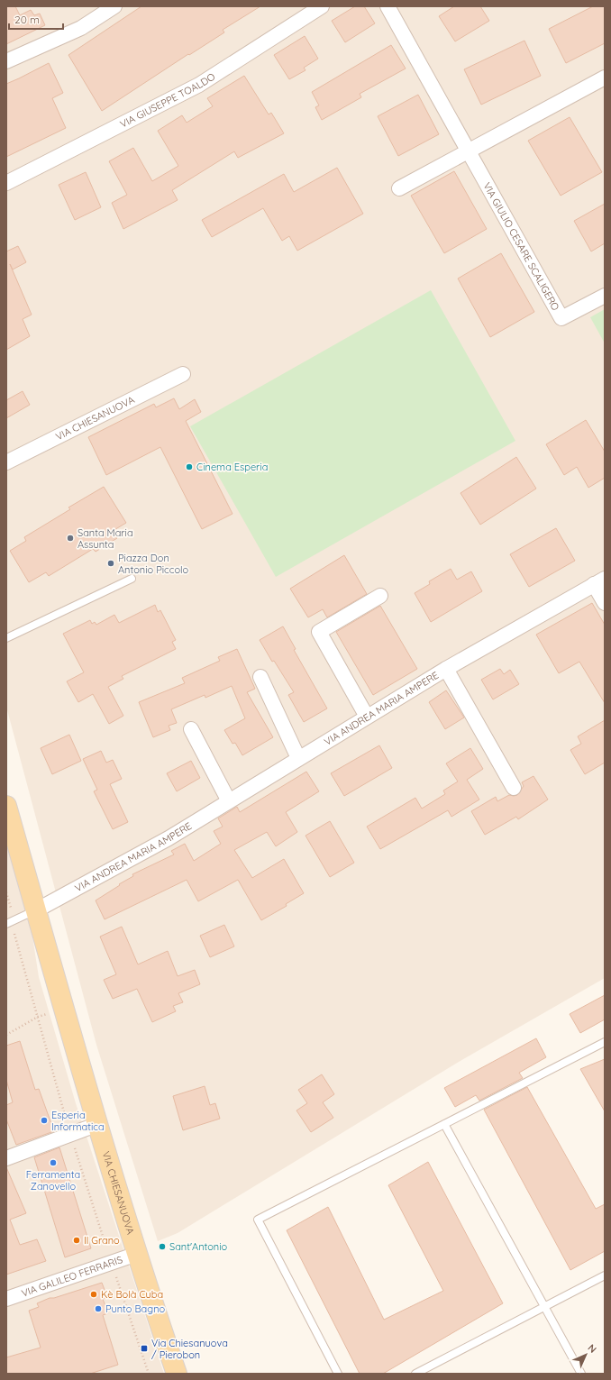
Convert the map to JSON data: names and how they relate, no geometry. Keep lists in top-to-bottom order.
{
  "streets": {
    "main road": ["VIA CHIESANUOVA"],
    "street": [
      "VIA GIUSEPPE TOALDO",
      "VIA GIULIO CESARE SCALIGERO",
      "VIA ANDREA MARIA AMPERE",
      "VIA GALILEO FERRARIS"
    ]
  },
  "crossings": [
    ["VIA CHIESANUOVA", "VIA ANDREA MARIA AMPERE"],
    ["VIA CHIESANUOVA", "VIA GALILEO FERRARIS"]
  ],
  "places": {
    "other": [
      "Cinema Esperia",
      "Santa Maria Assunta",
      "Piazza Don Antonio Piccolo",
      "Esperia Informatica",
      "Ferramenta Zanovello",
      "Il Grano",
      "Sant'Antonio",
      "Kè Bolà Cuba",
      "Punto Bagno"
    ],
    "transit": ["Via Chiesanuova / Pierobon"]
  },
  "scale_bar": "20 m",
  "north": "top right"
}
